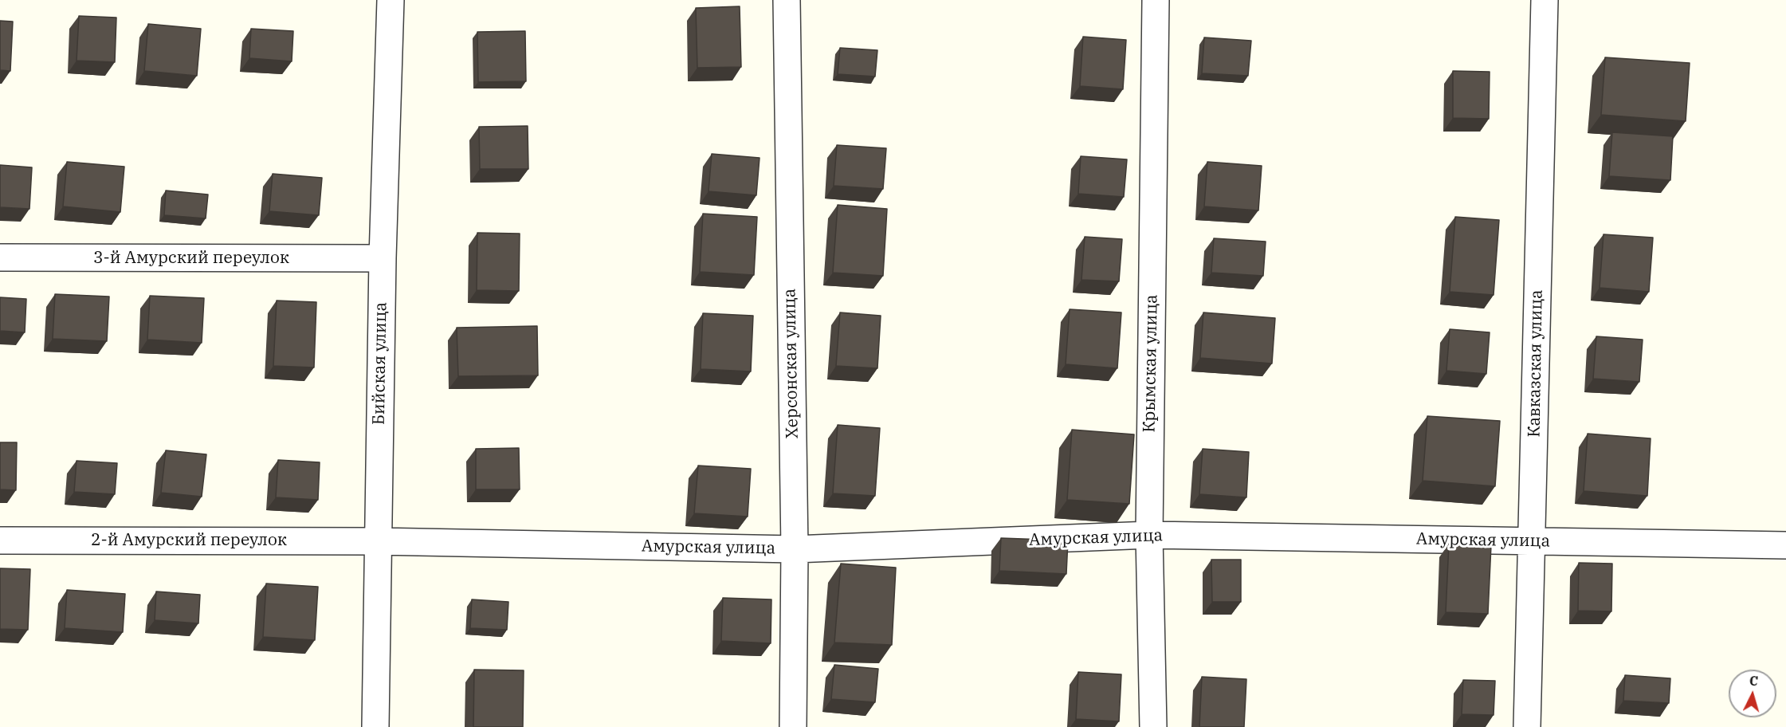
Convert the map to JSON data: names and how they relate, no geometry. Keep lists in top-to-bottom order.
{
  "streets": {
    "street": [
      "3-й Амурский переулок",
      "Бийская улица",
      "Херсонская улица",
      "Крымская улица",
      "Кавказская улица",
      "Амурская улица",
      "2-й Амурский переулок"
    ]
  },
  "crossings": [
    ["3-й Амурский переулок", "Бийская улица"],
    ["Бийская улица", "Амурская улица"],
    ["Бийская улица", "2-й Амурский переулок"],
    ["Херсонская улица", "Амурская улица"],
    ["Крымская улица", "Амурская улица"],
    ["Кавказская улица", "Амурская улица"],
    ["Амурская улица", "2-й Амурский переулок"]
  ],
  "north": "top"
}
